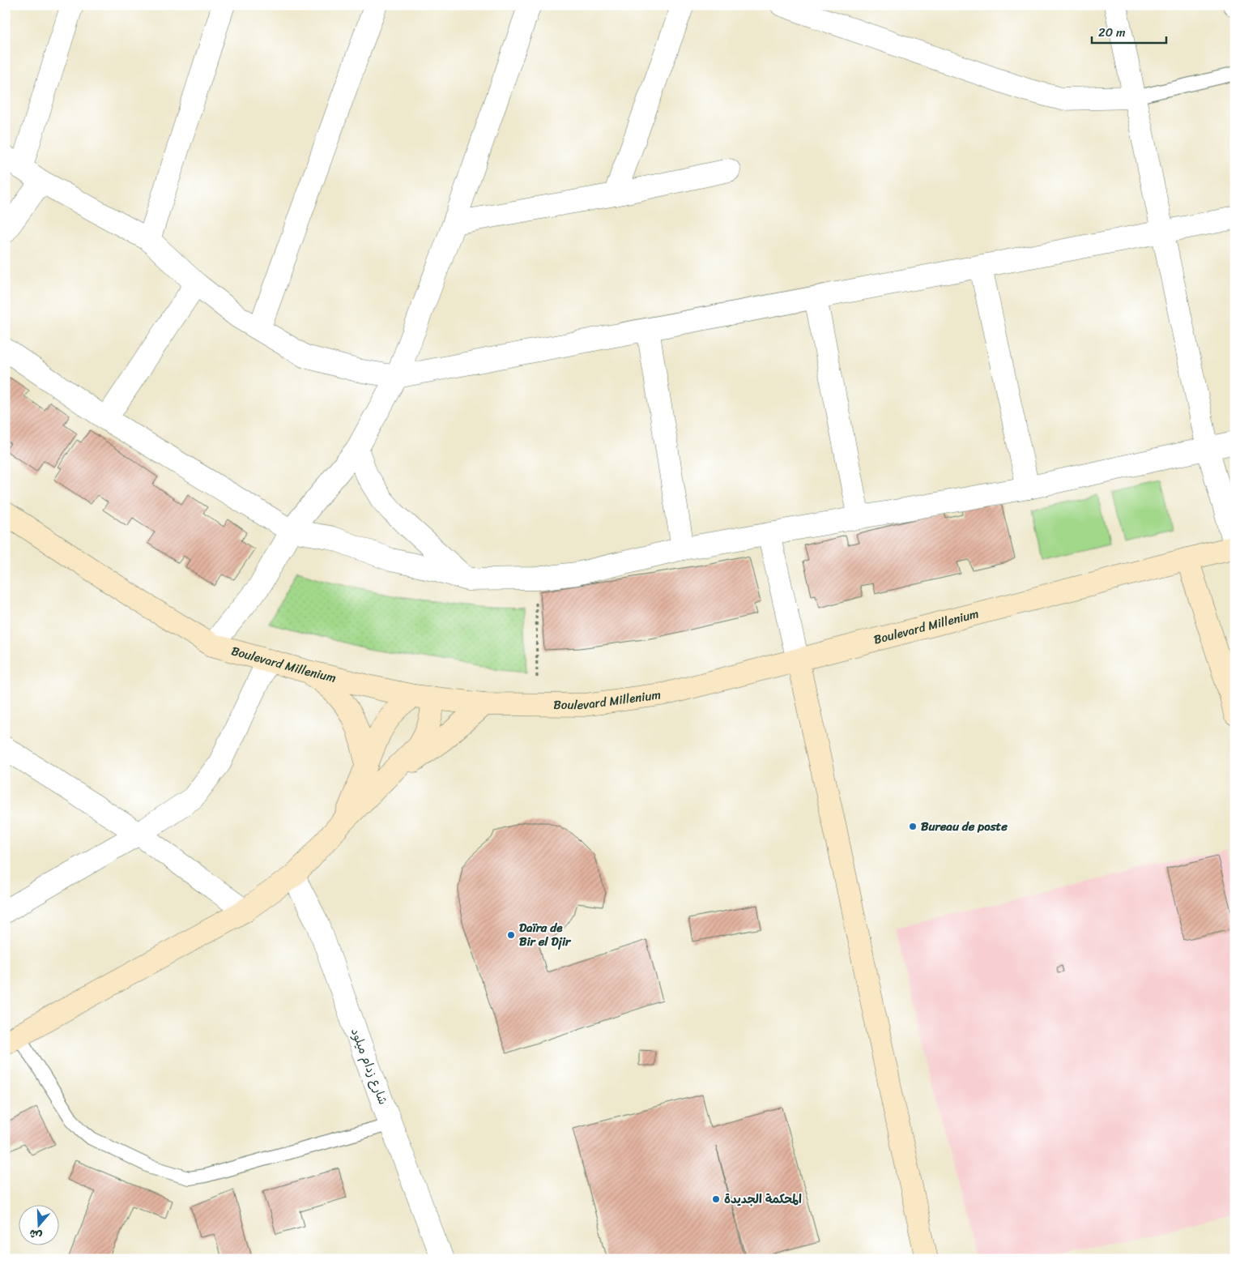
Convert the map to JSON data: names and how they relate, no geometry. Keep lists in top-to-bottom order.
{
  "streets": {
    "main road": ["Boulevard Millenium"],
    "street": ["شارع زدام ميلود"]
  },
  "places": ["Bureau de poste", "Daïra de Bir el Djir", "المحكمة الجديدة"],
  "scale_bar": "20 m",
  "north": "bottom"
}
